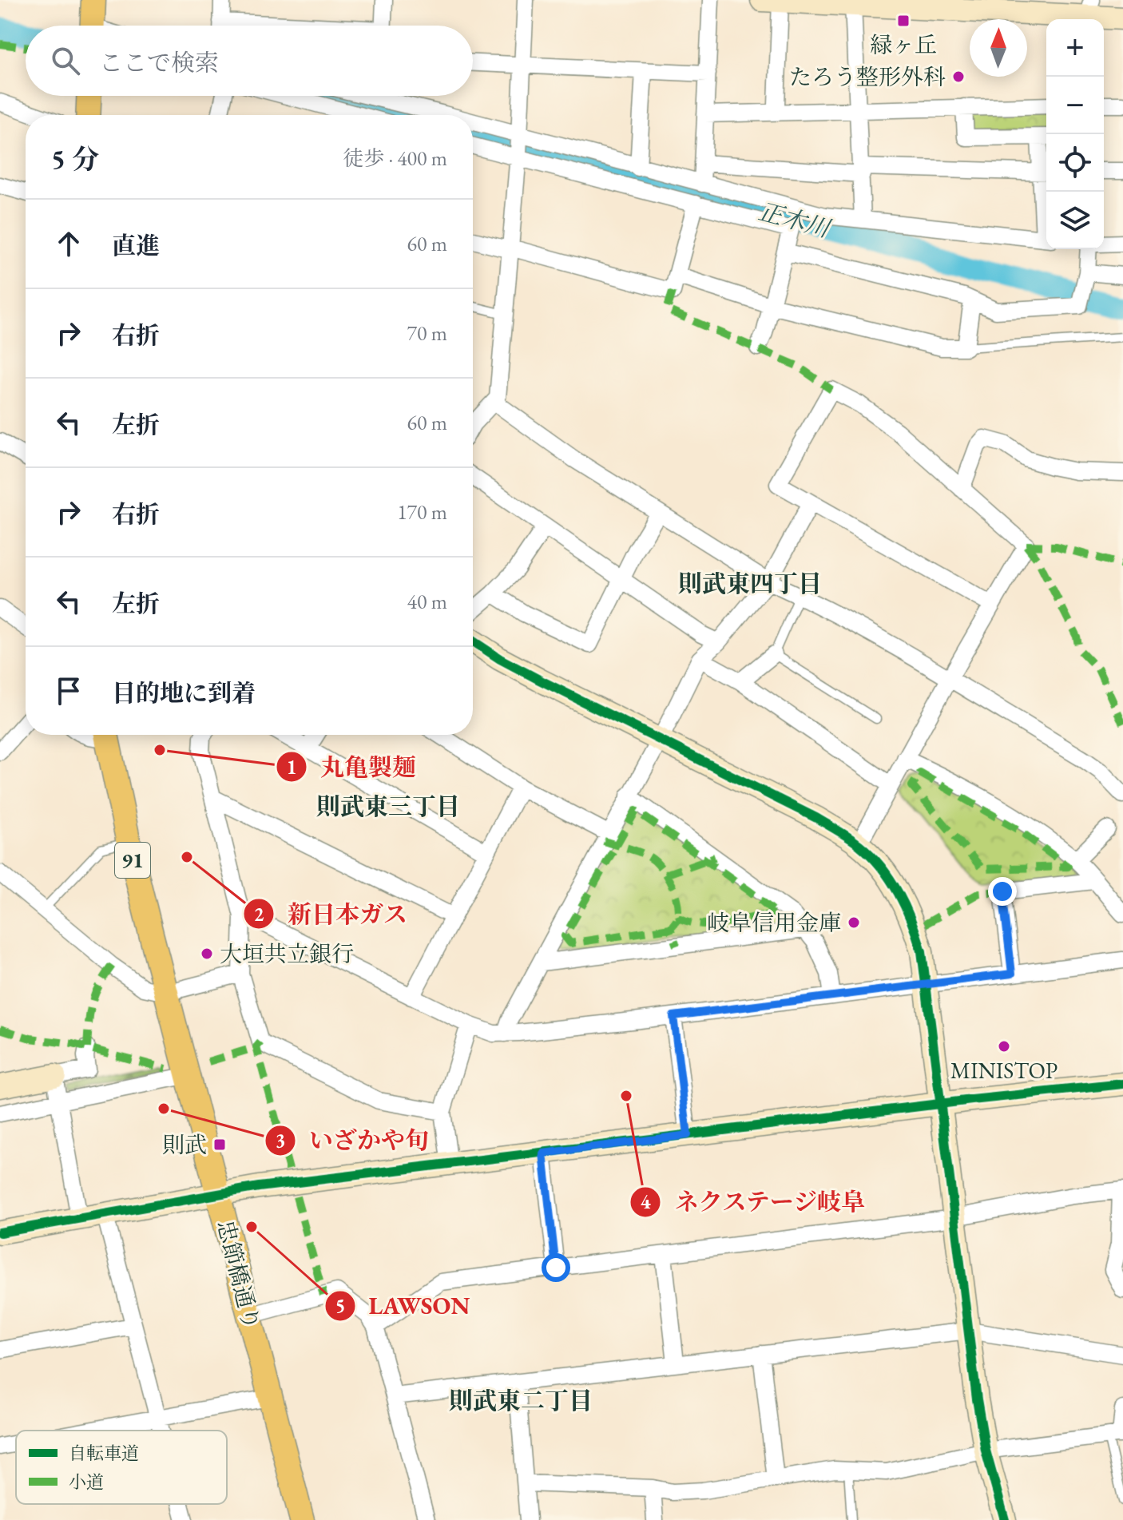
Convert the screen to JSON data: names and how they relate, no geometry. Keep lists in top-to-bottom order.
{
  "streets": {
    "main road": ["91", "忠節橋通り"]
  },
  "crossings": [
    ["91", "忠節橋通り"]
  ],
  "districts": ["則武東四丁目", "則武東三丁目", "則武東二丁目"],
  "water": ["正木川"],
  "places": {
    "transit": ["緑ヶ丘", "則武"],
    "other": [
      "たろう整形外科",
      "丸亀製麺",
      "新日本ガス",
      "岐阜信用金庫",
      "大垣共立銀行",
      "MINISTOP",
      "ネクステージ岐阜",
      "いざかや旬",
      "LAWSON"
    ]
  },
  "legend": ["自転車道", "小道"],
  "north": "top",
  "page": {
    "map_buttons": ["+", "−"],
    "search": "ここで検索",
    "heading": ["5 分", "徒歩 · 400 m"],
    "list": [
      ["直進", "60 m"],
      ["右折", "70 m"],
      ["左折", "60 m"],
      ["右折", "170 m"],
      ["左折", "40 m"],
      "目的地に到着"
    ]
  }
}
